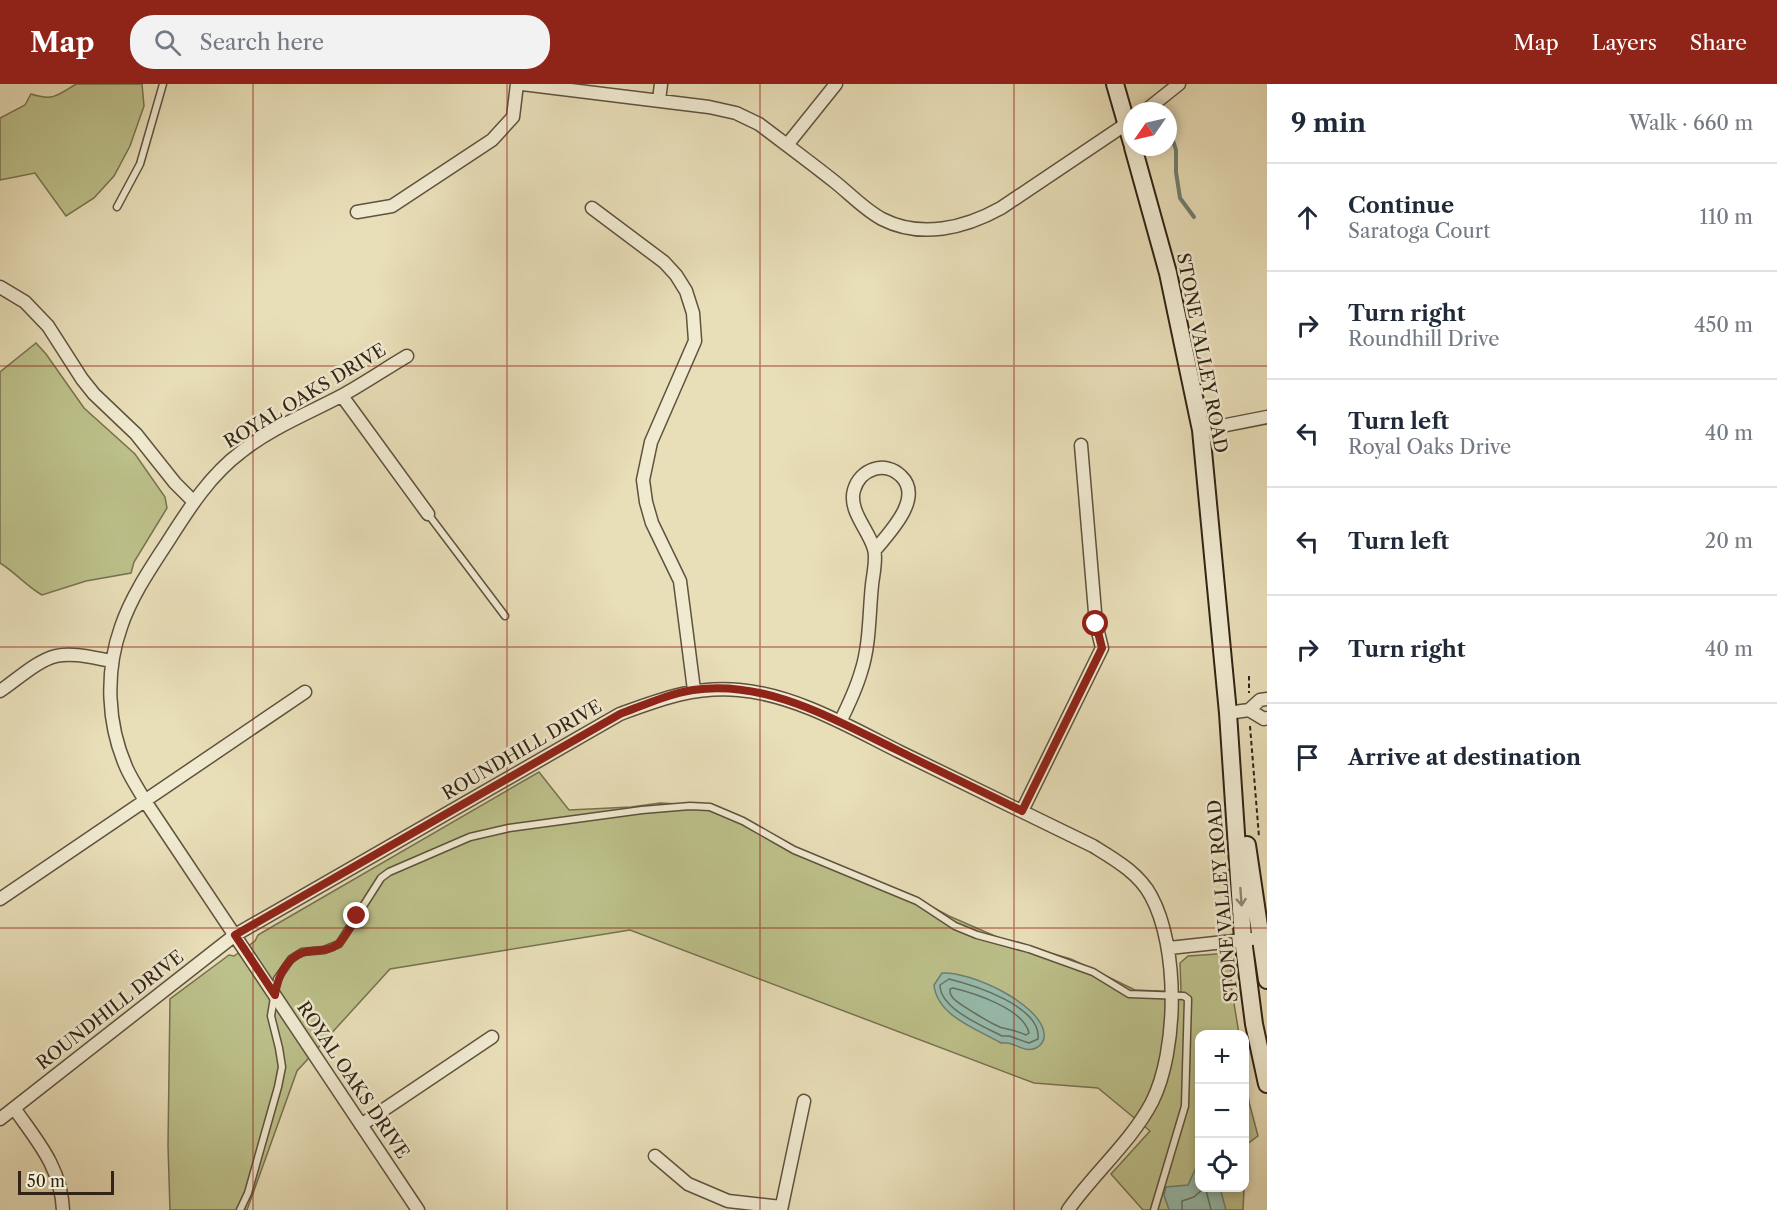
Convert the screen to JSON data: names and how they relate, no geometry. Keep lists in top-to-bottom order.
{
  "streets": {
    "street": ["STONE VALLEY ROAD", "ROYAL OAKS DRIVE", "ROUNDHILL DRIVE"]
  },
  "crossings": [
    ["ROYAL OAKS DRIVE", "ROUNDHILL DRIVE"]
  ],
  "scale_bar": "50 m",
  "north": "bottom left",
  "page": {
    "header": "Map",
    "search": "Search here",
    "nav": ["Map", "Layers", "Share"],
    "heading": ["9 min", "Walk · 660 m"],
    "list": [
      ["Continue", "Saratoga Court", "110 m"],
      ["Turn right", "Roundhill Drive", "450 m"],
      ["Turn left", "Royal Oaks Drive", "40 m"],
      ["Turn left", "20 m"],
      ["Turn right", "40 m"],
      "Arrive at destination"
    ],
    "map_buttons": ["+", "−"],
    "scale": "50 m"
  }
}
